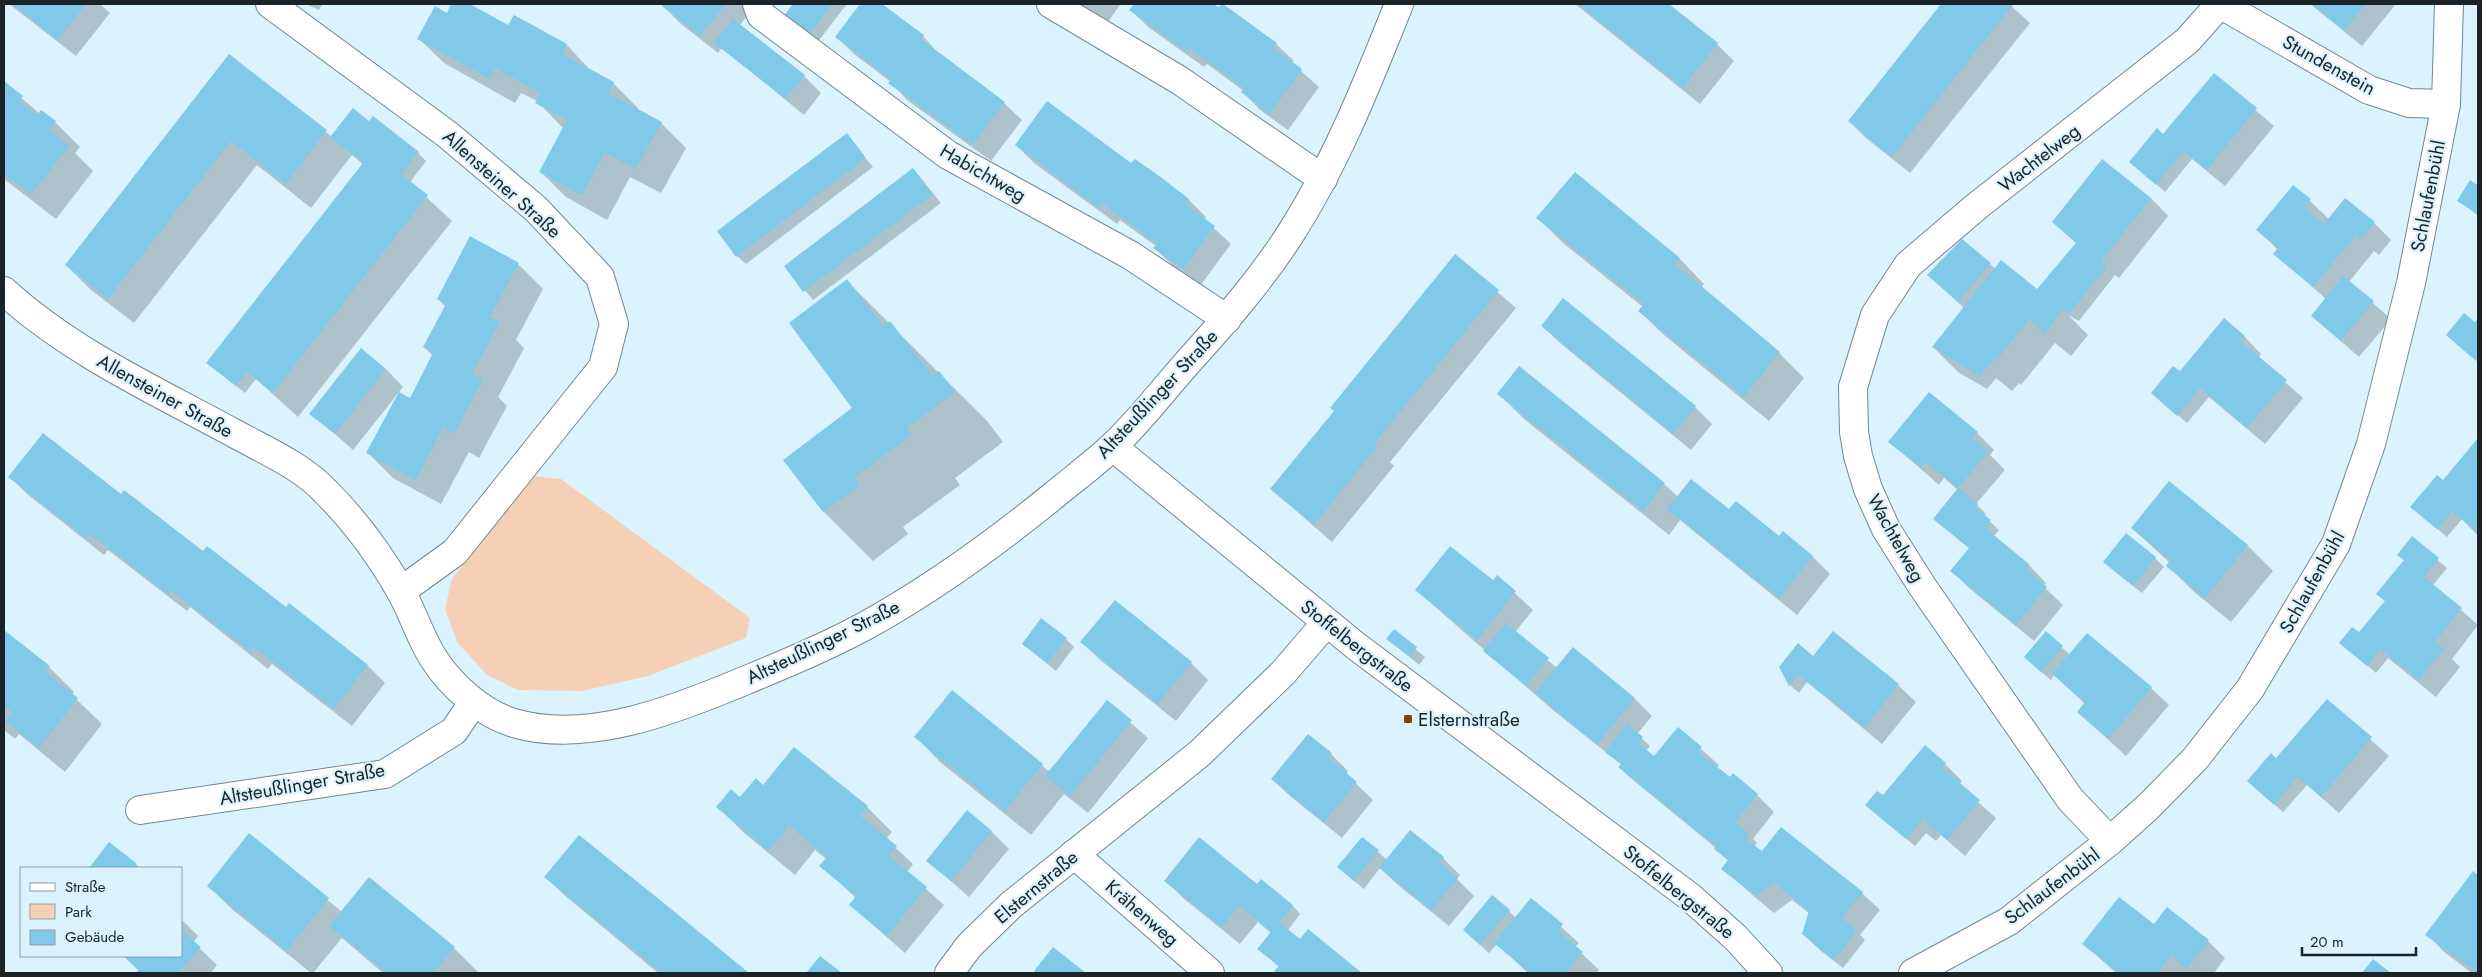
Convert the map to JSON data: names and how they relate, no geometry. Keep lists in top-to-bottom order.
{
  "streets": {
    "street": [
      "Stundenstein",
      "Wachtelweg",
      "Habichtweg",
      "Allensteiner Straße",
      "Schlaufenbühl",
      "Altsteußlinger Straße",
      "Stoffelbergstraße",
      "Elsternstraße",
      "Krähenweg"
    ]
  },
  "crossings": [
    ["Stundenstein", "Wachtelweg"],
    ["Stundenstein", "Schlaufenbühl"],
    ["Wachtelweg", "Schlaufenbühl"],
    ["Habichtweg", "Altsteußlinger Straße"],
    ["Allensteiner Straße", "Altsteußlinger Straße"],
    ["Altsteußlinger Straße", "Stoffelbergstraße"],
    ["Stoffelbergstraße", "Elsternstraße"],
    ["Elsternstraße", "Krähenweg"]
  ],
  "places": {
    "transit": ["Elsternstraße"]
  },
  "legend": ["Straße", "Park", "Gebäude"],
  "scale_bar": "20 m"
}
